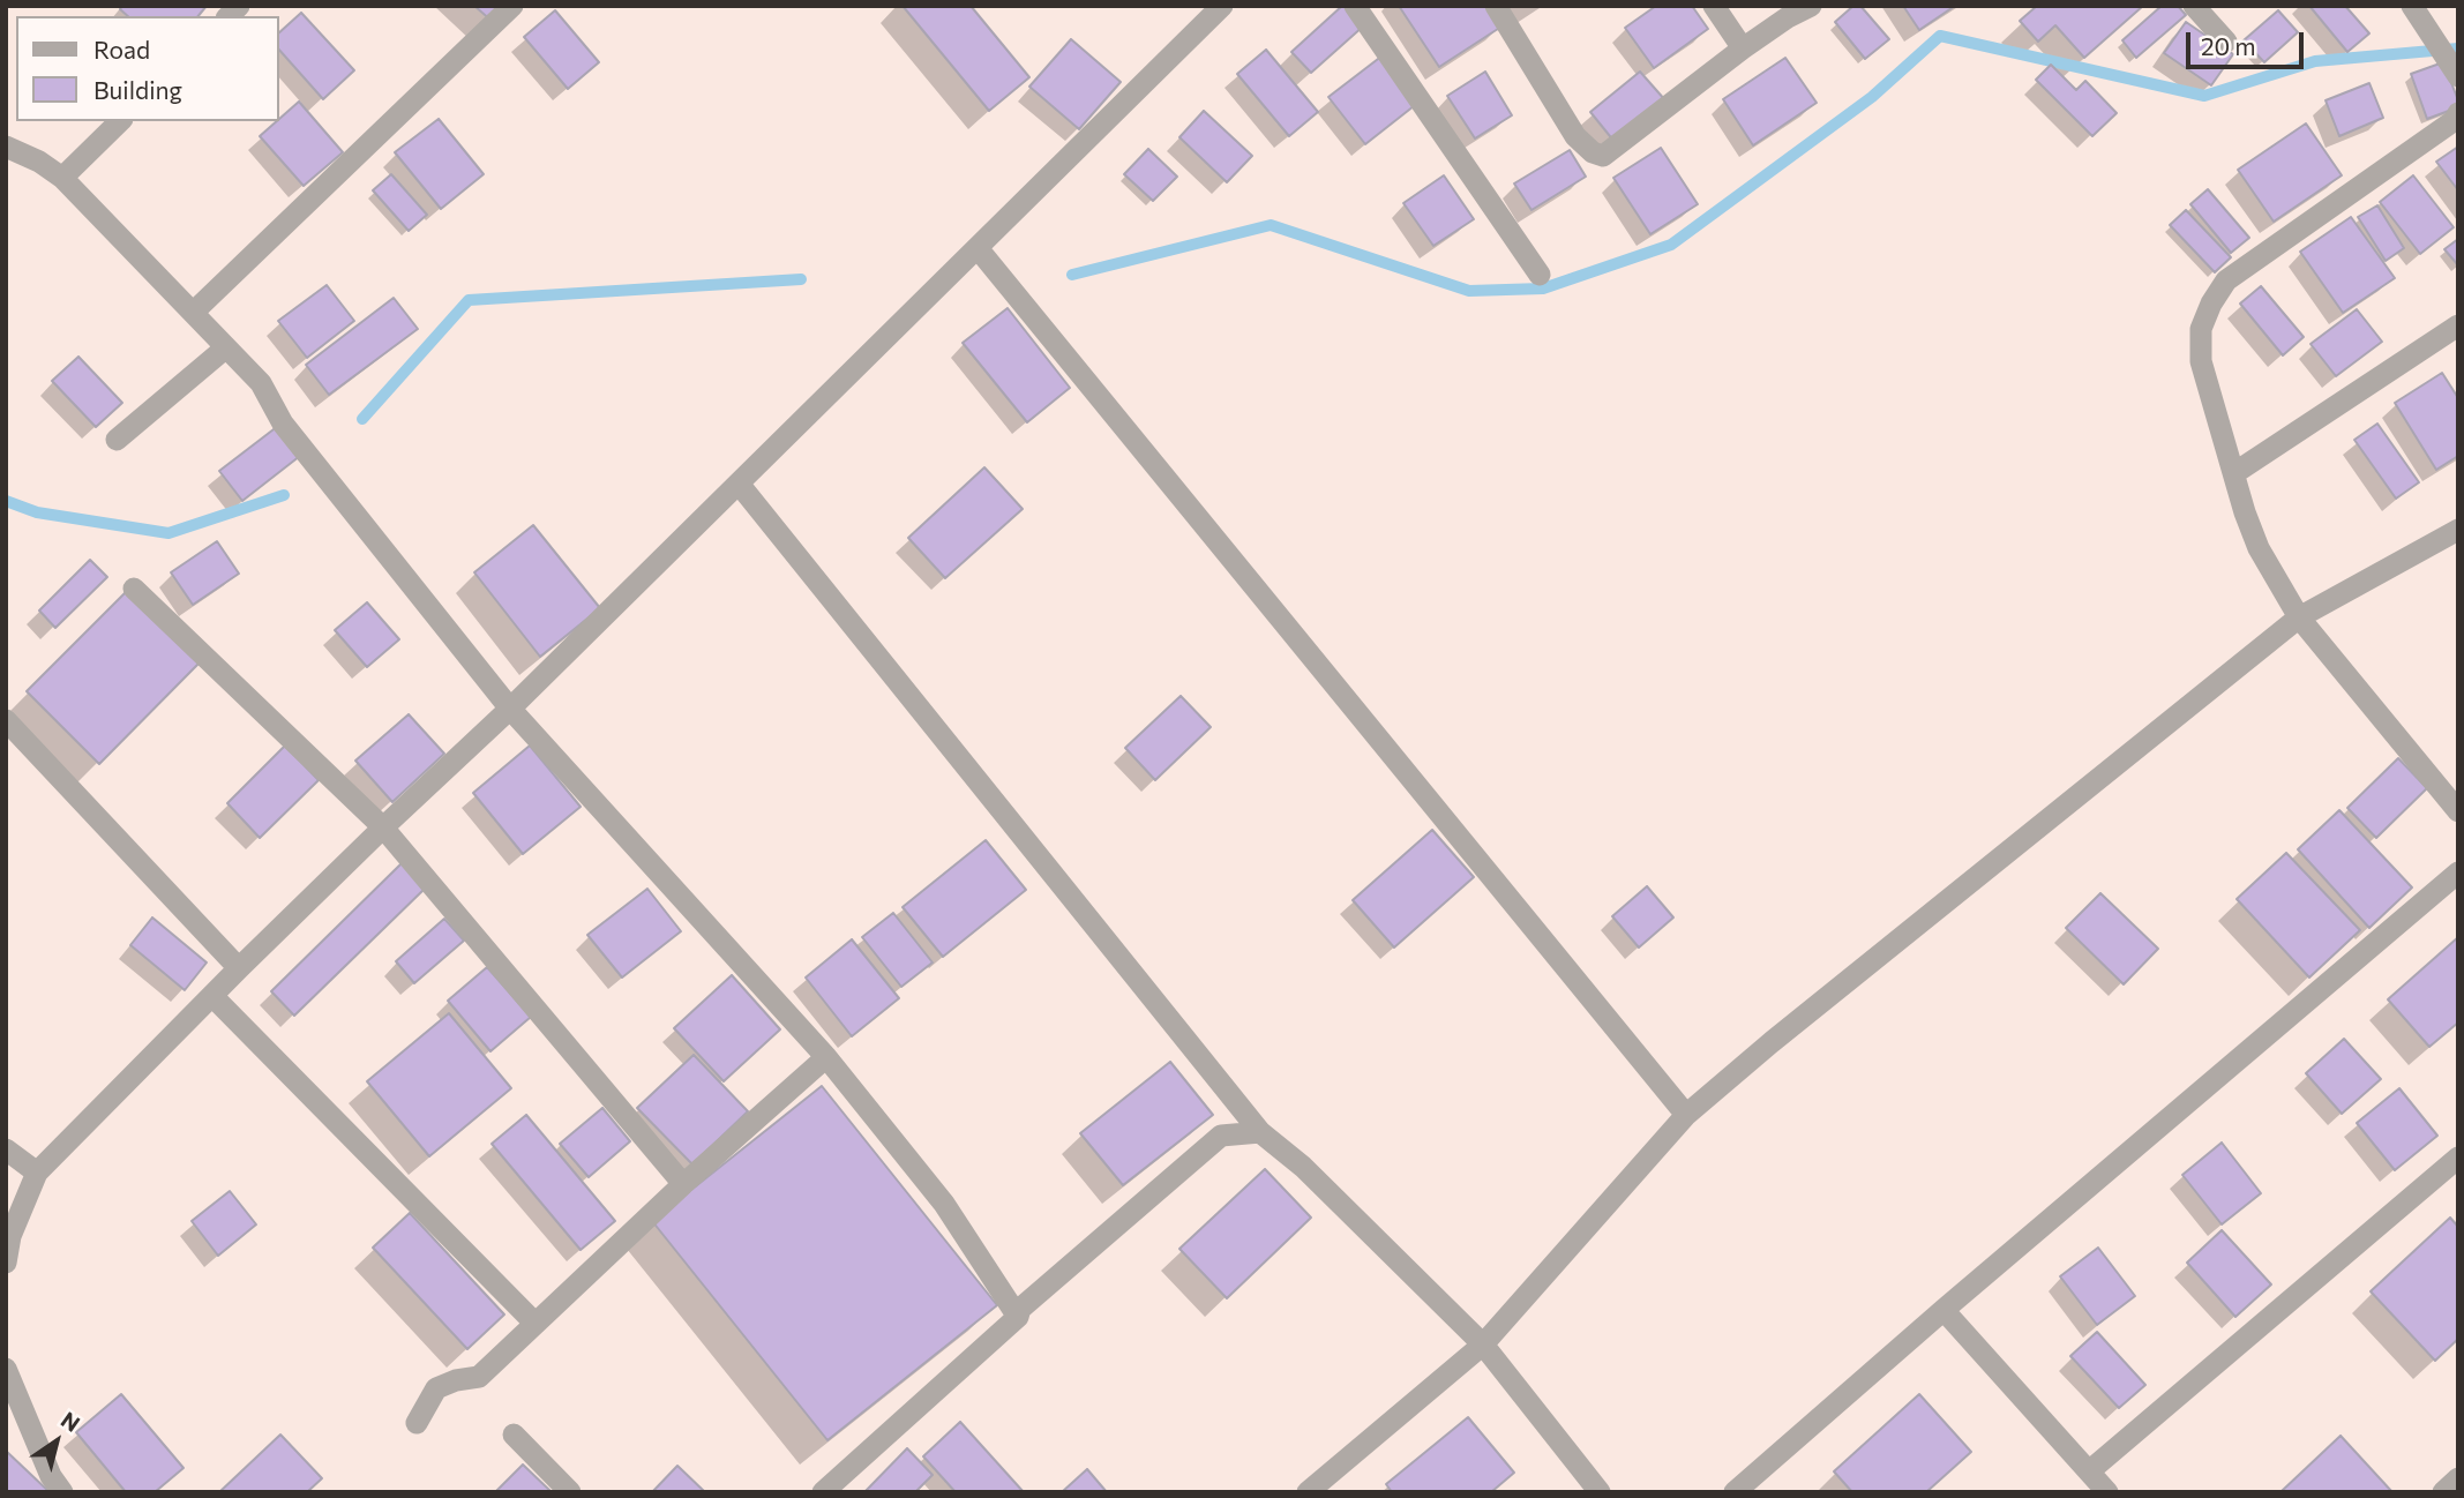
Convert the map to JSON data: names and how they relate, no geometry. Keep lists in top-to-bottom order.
{
  "legend": ["Road", "Building"],
  "scale_bar": "20 m",
  "north": "top right"
}
